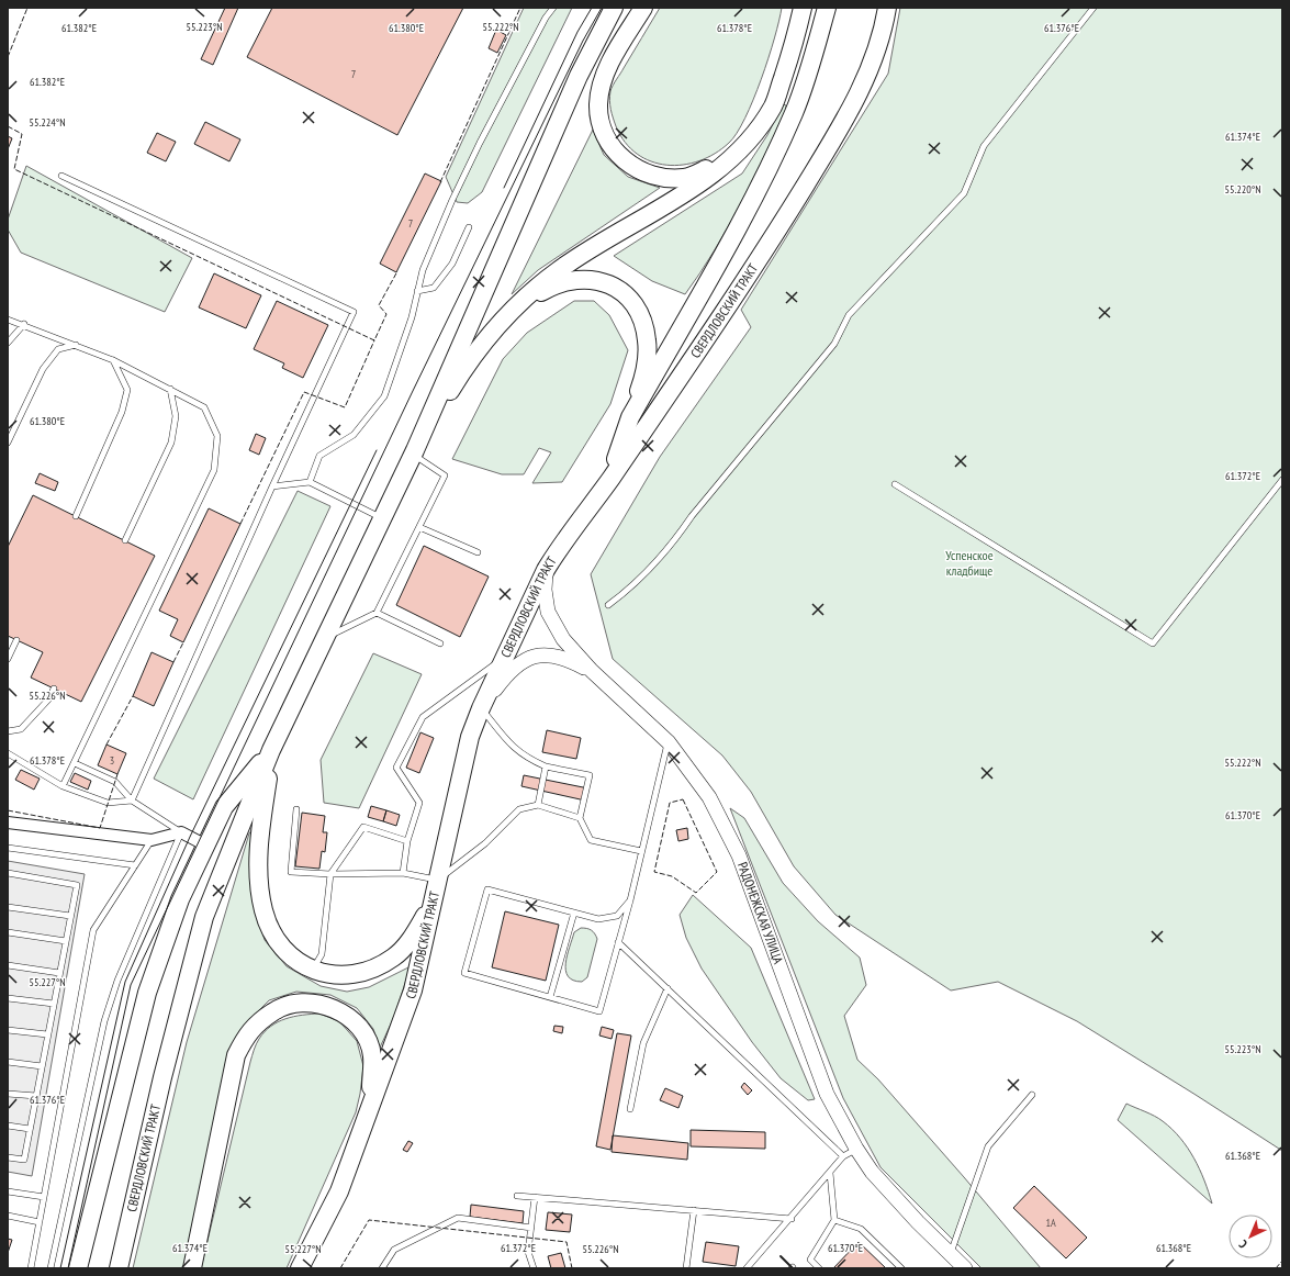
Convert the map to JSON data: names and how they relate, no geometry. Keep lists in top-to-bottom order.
{
  "streets": {
    "main road": ["СВЕРДЛОВСКИЙ ТРАКТ"],
    "street": ["РАДОНЕЖСКАЯ УЛИЦА"]
  },
  "crossings": [
    ["СВЕРДЛОВСКИЙ ТРАКТ", "РАДОНЕЖСКАЯ УЛИЦА"]
  ],
  "parks": ["Успенское кладбище"],
  "house_numbers": [
    "7",
    "7",
    "3",
    "1А"
  ],
  "north": "bottom left",
  "coordinates": [
    "55.223°N",
    "55.222°N",
    "61.382°E",
    "61.380°E",
    "61.378°E",
    "61.376°E",
    "55.224°N",
    "61.374°E",
    "55.220°N",
    "61.372°E",
    "55.226°N",
    "61.370°E",
    "55.227°N",
    "61.368°E"
  ]
}
